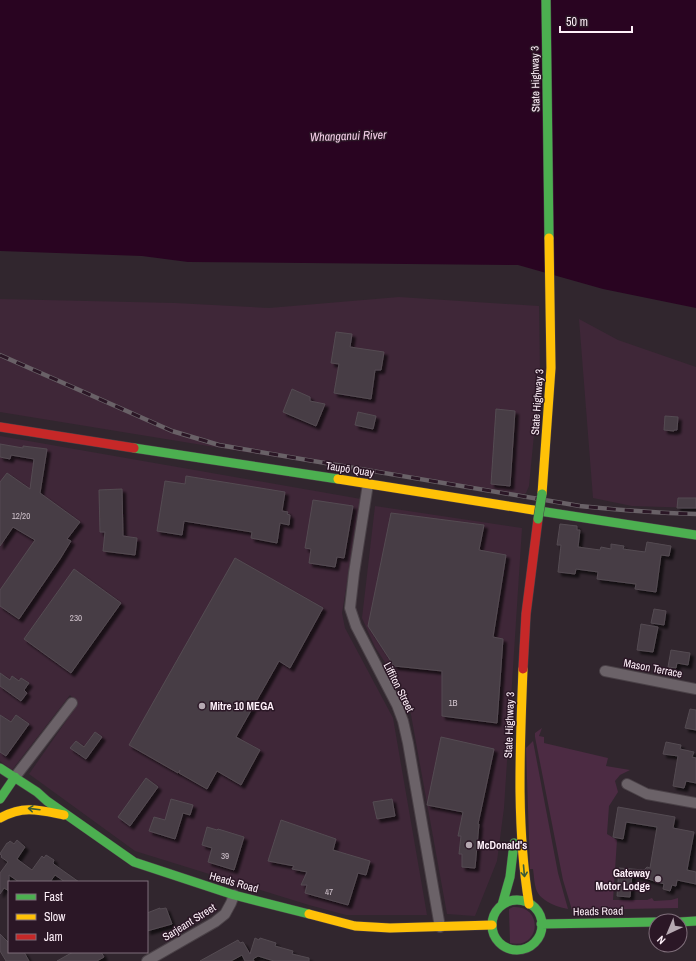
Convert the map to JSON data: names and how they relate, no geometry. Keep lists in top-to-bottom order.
{
  "streets": {
    "main road": ["State Highway 3", "Taupō Quay", "Heads Road"],
    "street": ["Mason Terrace", "Liffiton Street", "Sarjeant Street"]
  },
  "crossings": [
    ["State Highway 3", "Heads Road"],
    ["Taupō Quay", "Liffiton Street"],
    ["Liffiton Street", "Heads Road"],
    ["Heads Road", "Sarjeant Street"]
  ],
  "water": ["Whanganui River"],
  "places": ["Mitre 10 MEGA", "McDonald's", "Gateway Motor Lodge"],
  "house_numbers": [
    "12/20",
    "230",
    "1B",
    "39",
    "47"
  ],
  "legend": ["Fast", "Slow", "Jam"],
  "scale_bar": "50 m",
  "north": "bottom left"
}
